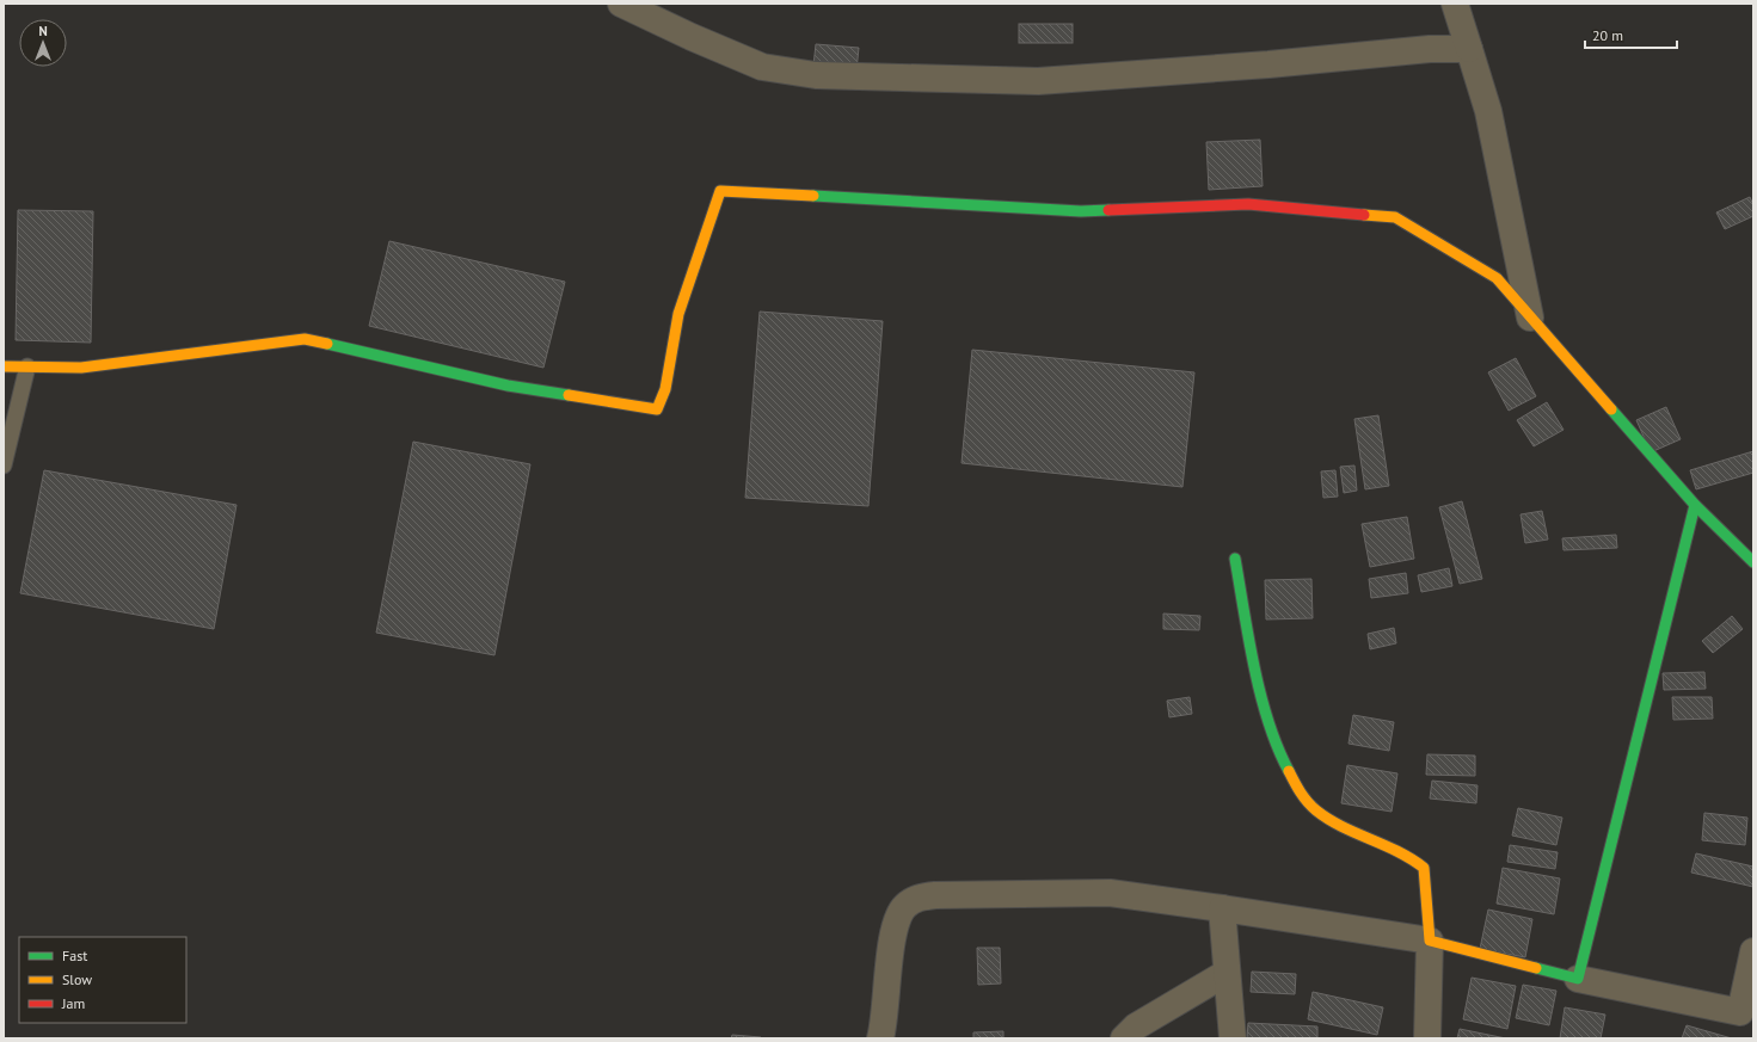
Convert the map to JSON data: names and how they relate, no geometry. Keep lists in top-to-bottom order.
{
  "legend": ["Fast", "Slow", "Jam"],
  "scale_bar": "20 m",
  "north": "top"
}
